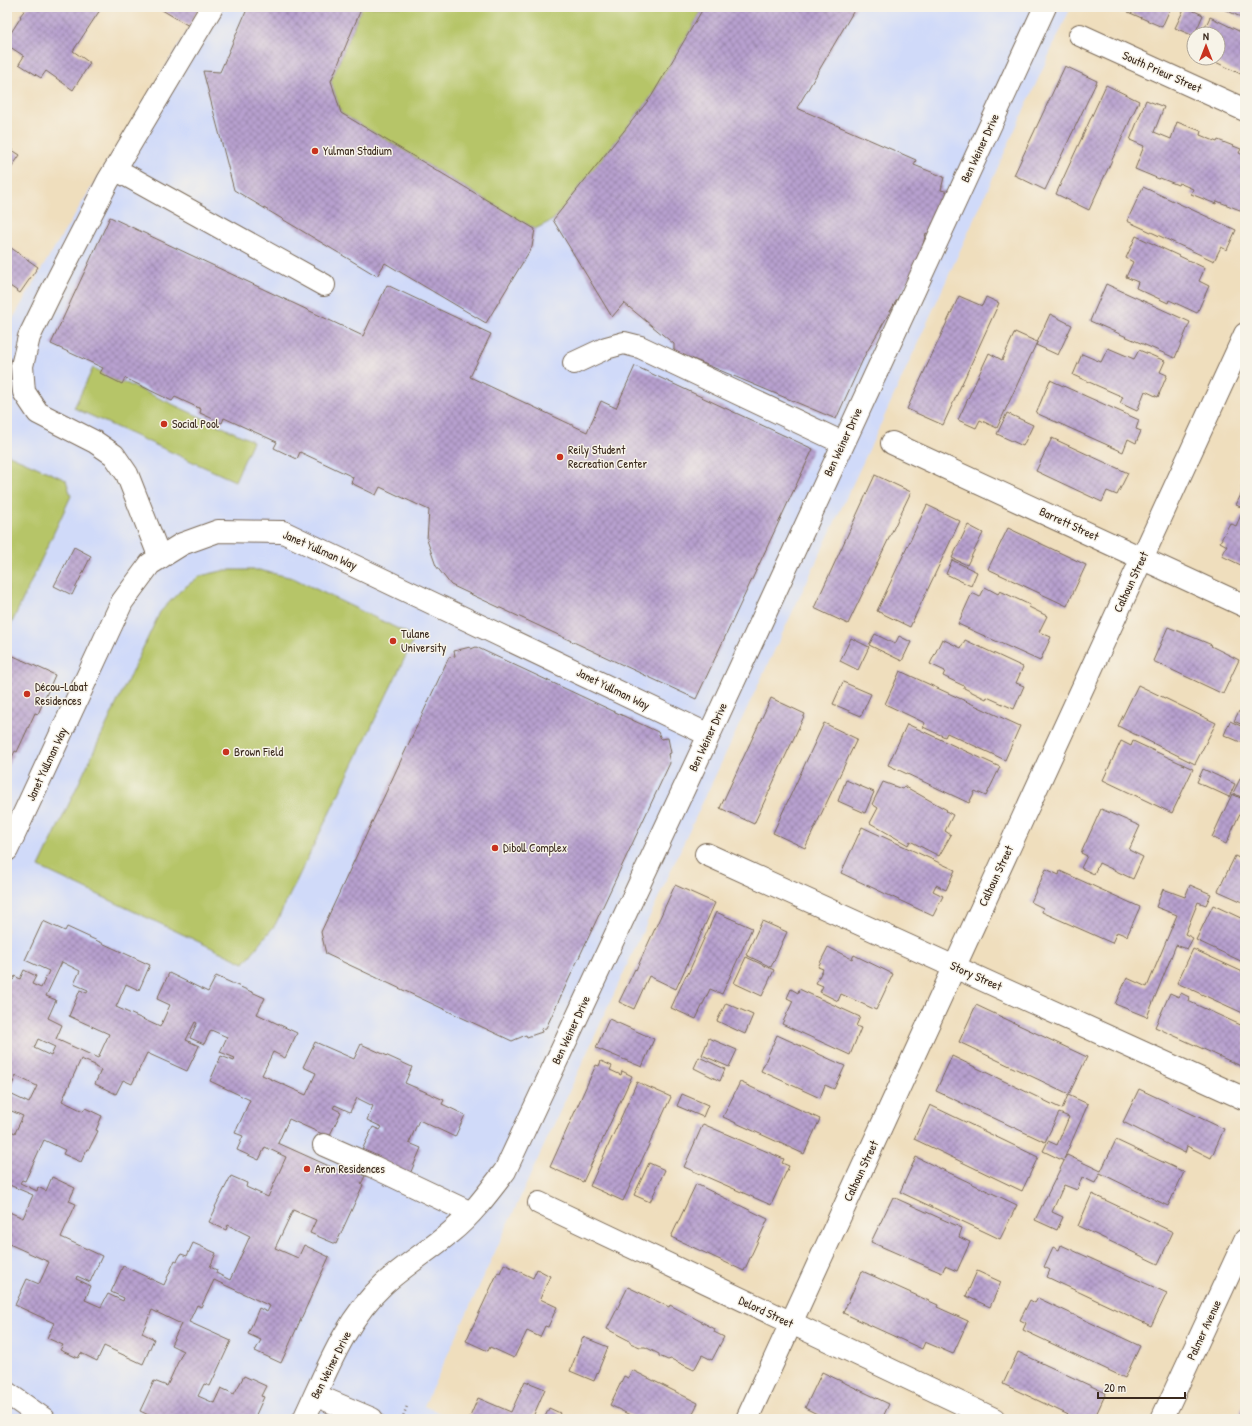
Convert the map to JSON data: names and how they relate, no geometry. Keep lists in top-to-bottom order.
{
  "streets": {
    "street": [
      "South Prieur Street",
      "Ben Weiner Drive",
      "Barrett Street",
      "Janet Yullman Way",
      "Calhoun Street",
      "Story Street",
      "Delord Street",
      "Palmer Avenue"
    ]
  },
  "crossings": [
    ["Ben Weiner Drive", "Janet Yullman Way"],
    ["Barrett Street", "Calhoun Street"],
    ["Calhoun Street", "Story Street"],
    ["Calhoun Street", "Delord Street"]
  ],
  "places": [
    "Yulman Stadium",
    "Social Pool",
    "Reily Student Recreation Center",
    "Tulane University",
    "Décou-Labat Residences",
    "Brown Field",
    "Diboll Complex",
    "Aron Residences"
  ],
  "scale_bar": "20 m",
  "north": "top"
}
